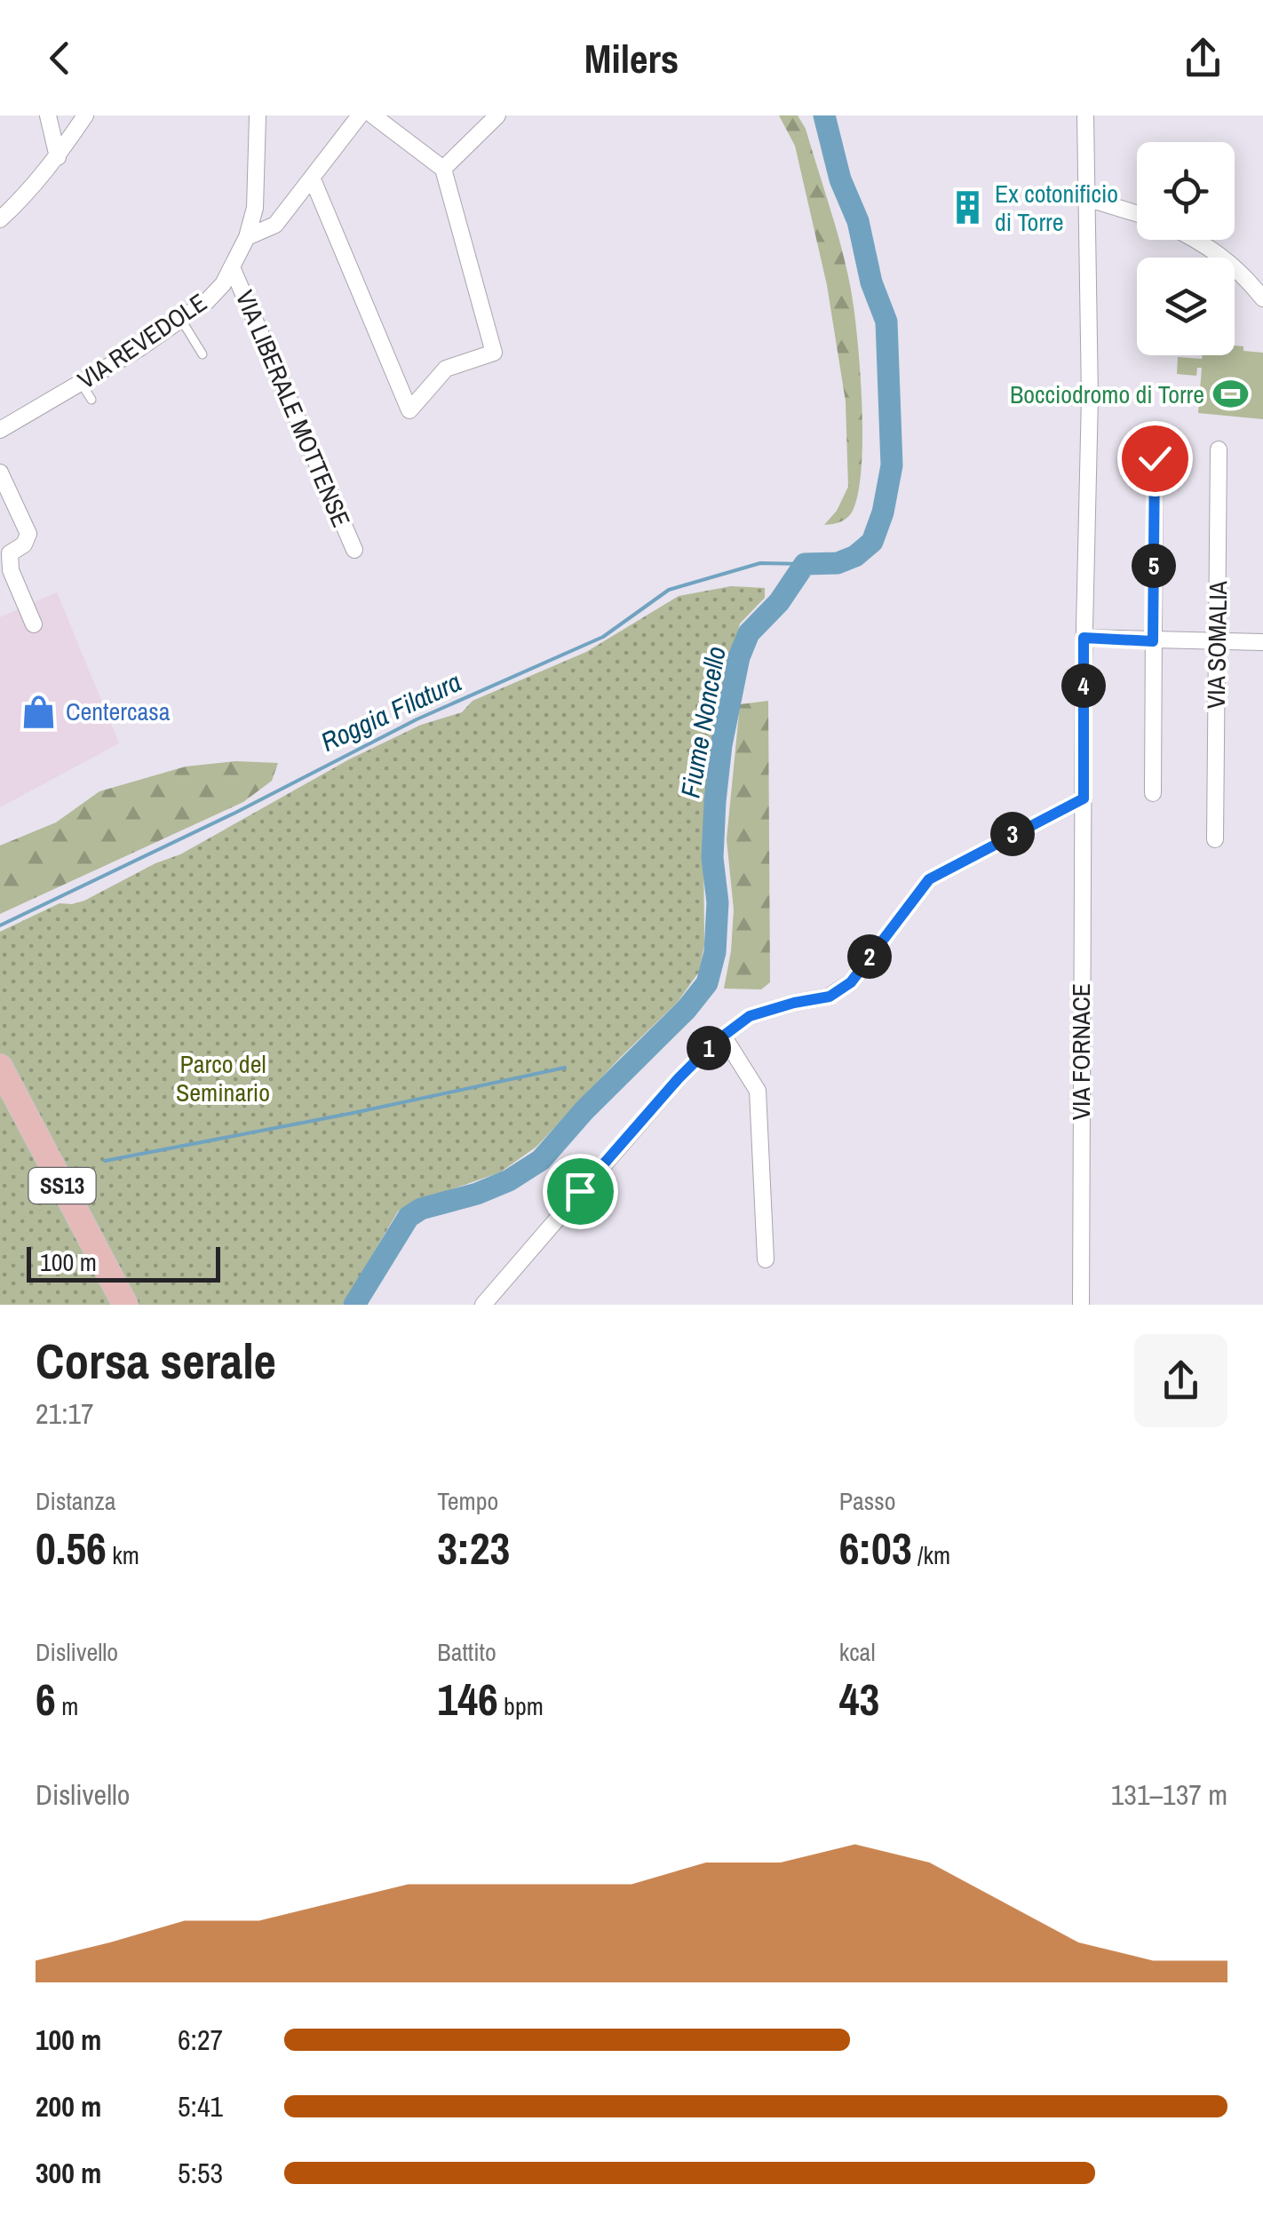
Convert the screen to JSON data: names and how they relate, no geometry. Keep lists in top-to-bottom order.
{
  "streets": {
    "main road": ["SS13"],
    "street": [
      "VIA REVEDOLE",
      "VIA LIBERALE MOTTENSE",
      "VIA SOMALIA",
      "VIA FORNACE"
    ]
  },
  "crossings": [
    ["VIA REVEDOLE", "VIA LIBERALE MOTTENSE"]
  ],
  "water": ["Roggia Filatura", "Fiume Noncello"],
  "parks": ["Parco del Seminario"],
  "places": {
    "building": ["Ex cotonificio di Torre"],
    "sports": ["Bocciodromo di Torre"],
    "shop": ["Centercasa"]
  },
  "scale_bar": "100 m",
  "page": {
    "header": "Milers",
    "pins": [
      "5",
      "4",
      "3",
      "2",
      "1"
    ],
    "scale": "100 m",
    "heading": ["Corsa serale", "21:17"],
    "stats": [
      ["Distanza", "0.56 km"],
      ["Tempo", "3:23"],
      ["Passo", "6:03 /km"],
      ["Dislivello", "6 m"],
      ["Battito", "146 bpm"],
      ["kcal", "43"]
    ],
    "chart": ["Dislivello", "131–137 m"],
    "list": [
      {
        "name": "100 m",
        "note": "6:27"
      },
      {
        "name": "200 m",
        "note": "5:41"
      },
      {
        "name": "300 m",
        "note": "5:53"
      }
    ]
  }
}
